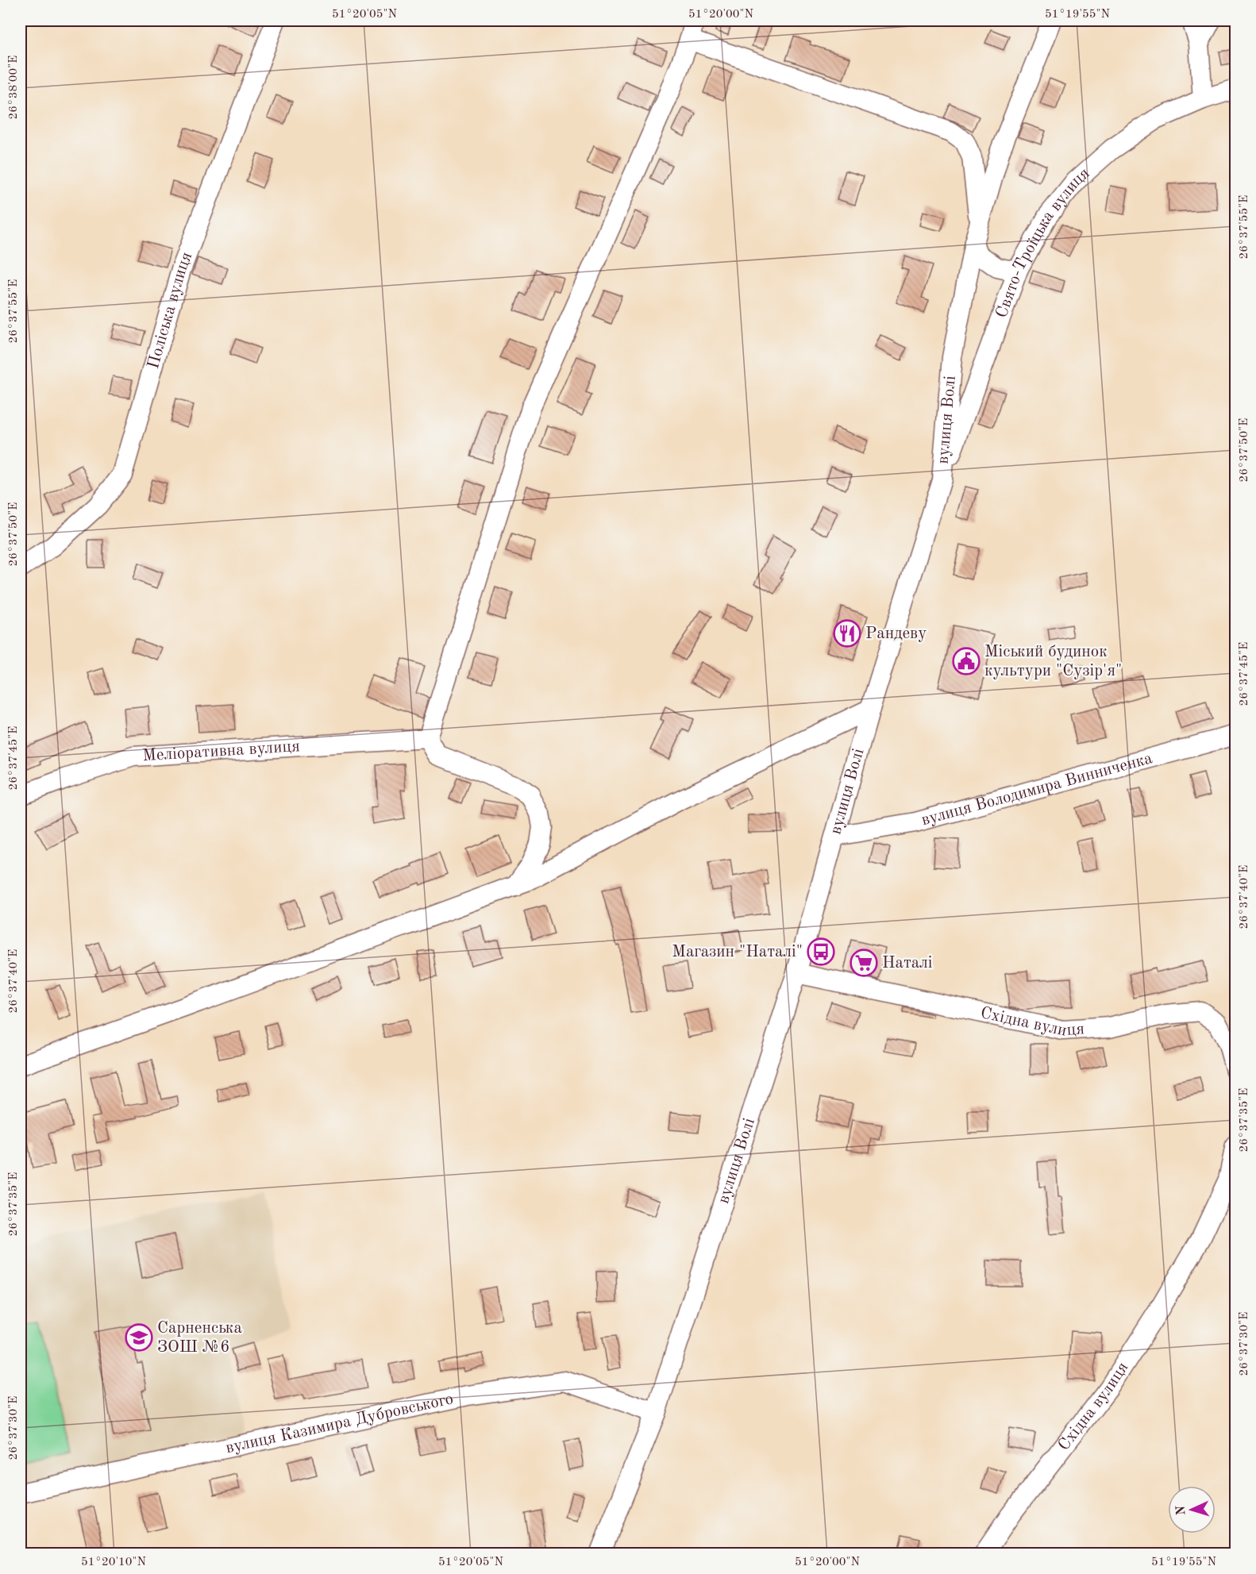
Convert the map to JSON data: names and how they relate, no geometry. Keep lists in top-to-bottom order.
{
  "streets": {
    "street": [
      "Свято-Троїцька вулиця",
      "Поліська вулиця",
      "вулиця Волі",
      "Меліоративна вулиця",
      "вулиця Володимира Винниченка",
      "Східна вулиця",
      "вулиця Казимира Дубровського"
    ]
  },
  "crossings": [
    ["Свято-Троїцька вулиця", "вулиця Волі"],
    ["вулиця Волі", "вулиця Володимира Винниченка"],
    ["вулиця Волі", "Східна вулиця"],
    ["вулиця Волі", "вулиця Казимира Дубровського"]
  ],
  "places": {
    "restaurant": ["Рандеву"],
    "public building": ["Міський будинок культури \"Сузір'я\""],
    "bus stop": ["Магазин \"Наталі\""],
    "supermarket": ["Наталі"],
    "school or university": ["Сарненська ЗОШ №6"]
  },
  "north": "left",
  "coordinates": [
    "51°20'05\"N",
    "51°20'00\"N",
    "51°19'55\"N",
    "26°38'00\"E",
    "26°37'55\"E",
    "26°37'50\"E",
    "26°37'45\"E",
    "26°37'40\"E",
    "26°37'35\"E",
    "26°37'30\"E",
    "51°20'10\"N"
  ]
}
